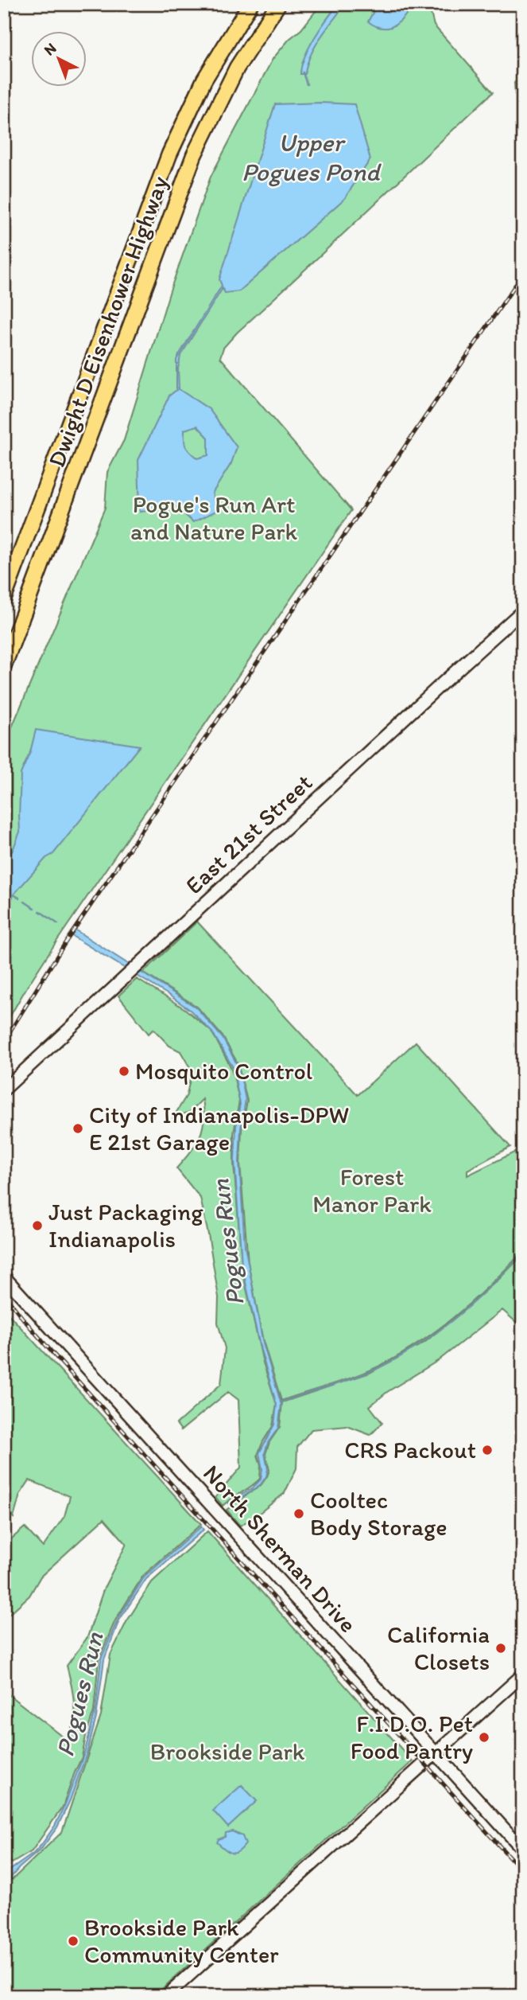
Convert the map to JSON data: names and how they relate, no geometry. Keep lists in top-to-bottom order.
{
  "streets": {
    "highway": ["Dwight D Eisenhower Highway"],
    "main road": ["East 21st Street", "North Sherman Drive"]
  },
  "water": ["Upper Pogues Pond", "Pogues Run"],
  "parks": ["Pogue's Run Art and Nature Park", "Forest Manor Park", "Brookside Park"],
  "places": [
    "Mosquito Control",
    "City of Indianapolis-DPW E 21st Garage",
    "Just Packaging Indianapolis",
    "CRS Packout",
    "Cooltec Body Storage",
    "California Closets",
    "F.I.D.O. Pet Food Pantry",
    "Brookside Park Community Center"
  ],
  "north": "top left"
}
